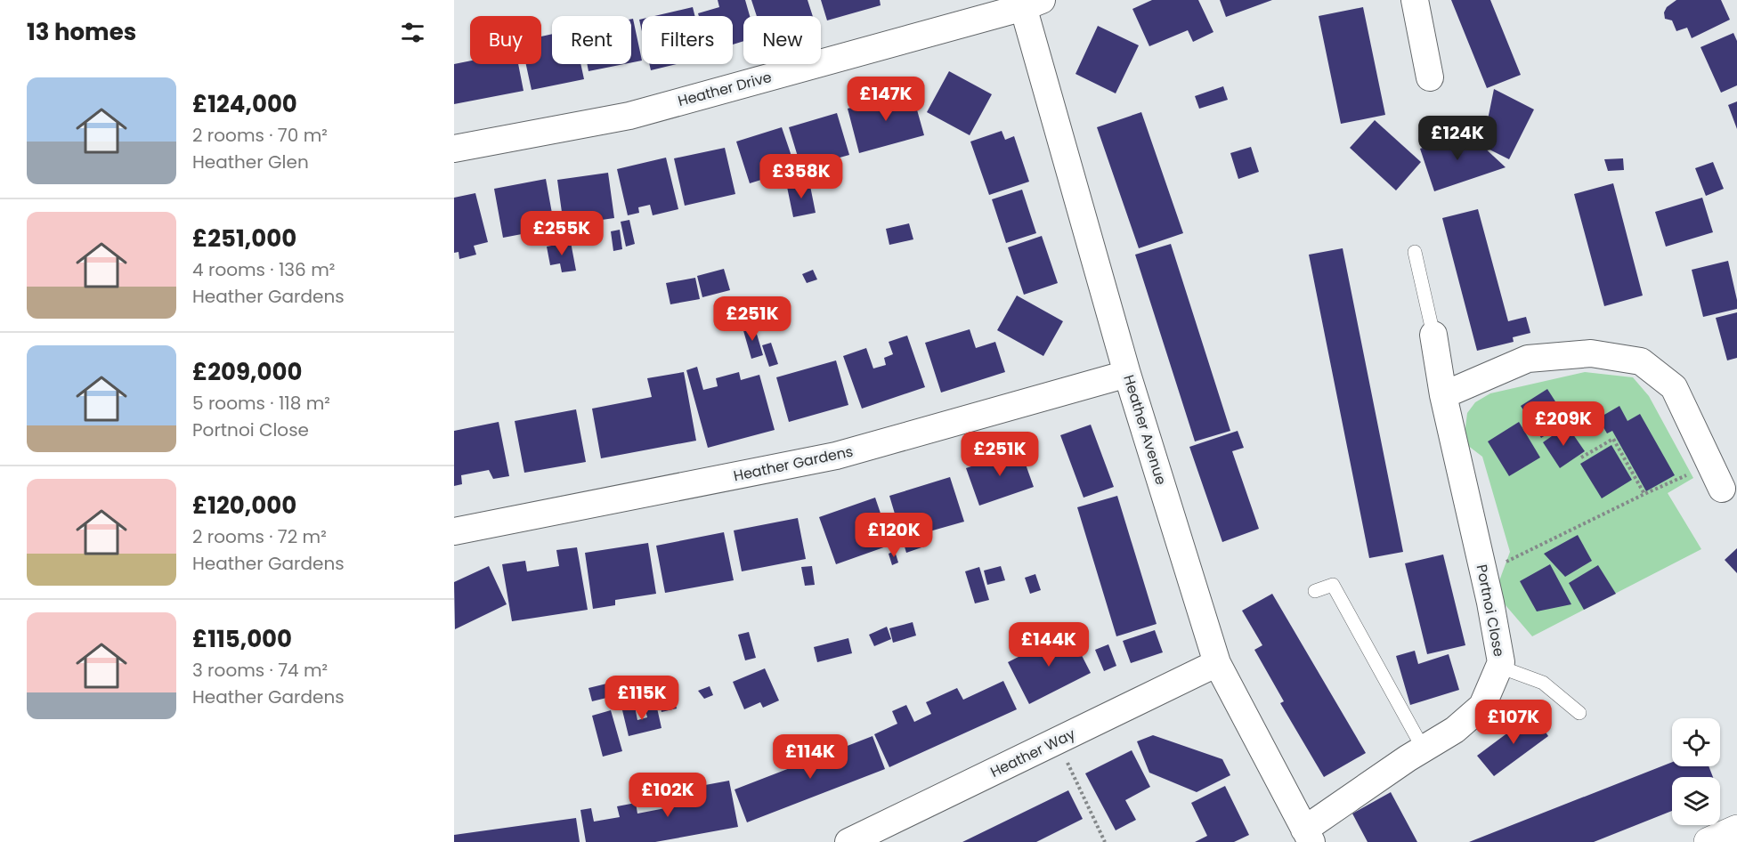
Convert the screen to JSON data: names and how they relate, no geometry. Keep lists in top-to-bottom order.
{
  "streets": {
    "street": [
      "Heather Drive",
      "Heather Avenue",
      "Heather Gardens",
      "Portnoi Close",
      "Heather Way"
    ]
  },
  "crossings": [
    ["Heather Drive", "Heather Avenue"],
    ["Heather Avenue", "Heather Gardens"],
    ["Heather Avenue", "Portnoi Close"],
    ["Heather Avenue", "Heather Way"]
  ],
  "page": {
    "heading": "13 homes",
    "chip": [
      "Buy",
      "Rent",
      "Filters",
      "New"
    ],
    "list": [
      {
        "name": "£124,000",
        "note": "2 rooms · 70 m² · Heather Glen"
      },
      {
        "name": "£251,000",
        "note": "4 rooms · 136 m² · Heather Gardens"
      },
      {
        "name": "£209,000",
        "note": "5 rooms · 118 m² · Portnoi Close"
      },
      {
        "name": "£120,000",
        "note": "2 rooms · 72 m² · Heather Gardens"
      },
      {
        "name": "£115,000",
        "note": "3 rooms · 74 m² · Heather Gardens"
      }
    ],
    "price": [
      "£147K",
      "£124K",
      "£358K",
      "£255K",
      "£251K",
      "£209K",
      "£251K",
      "£120K",
      "£144K",
      "£115K",
      "£107K",
      "£114K",
      "£102K"
    ]
  }
}
